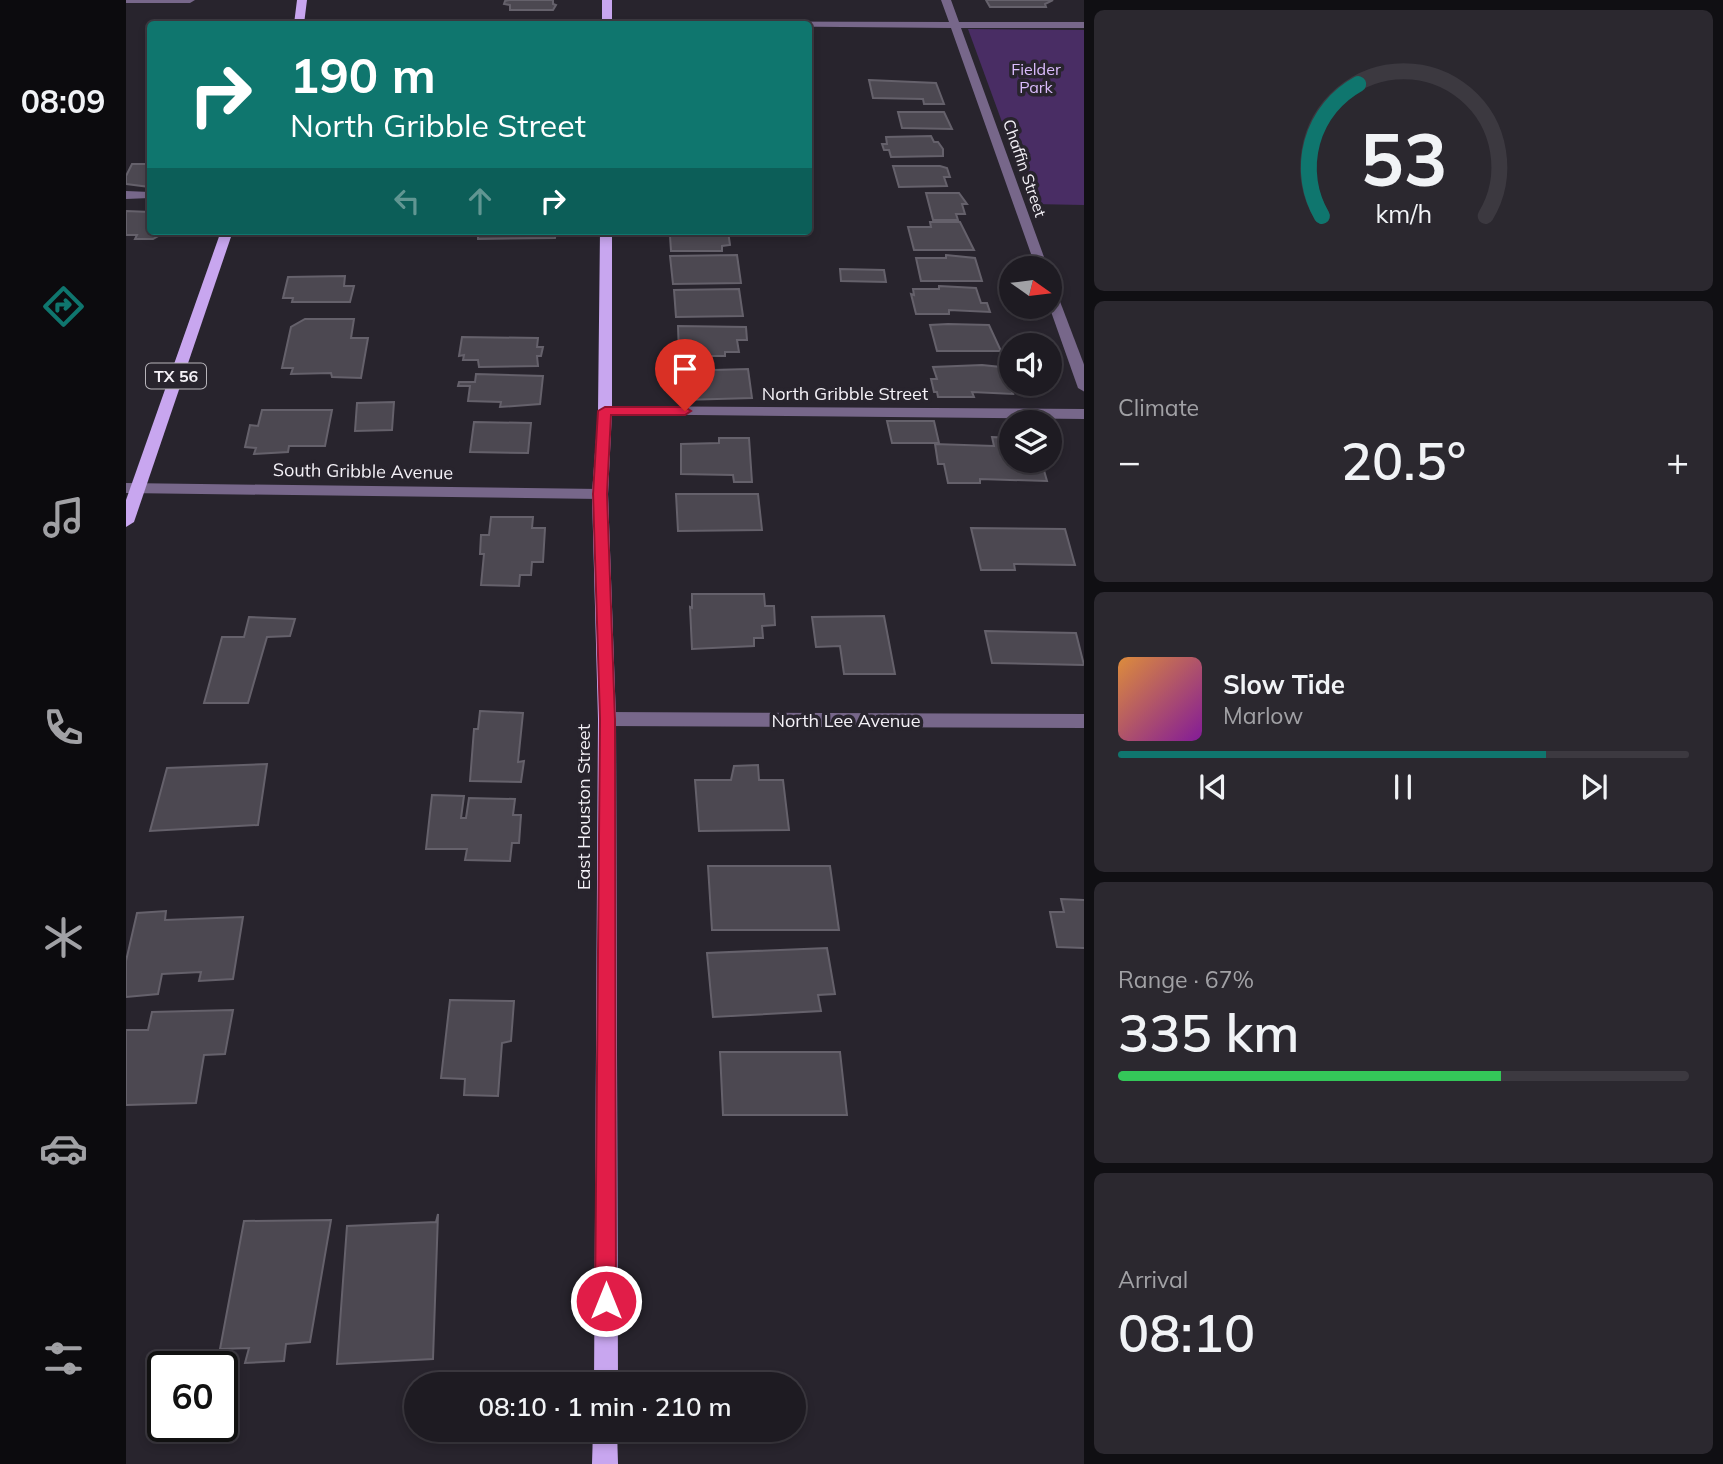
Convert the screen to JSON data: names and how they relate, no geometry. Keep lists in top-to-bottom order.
{
  "streets": {
    "main road": ["TX 56", "East Houston Street"],
    "street": [
      "Chaffin Street",
      "North Gribble Street",
      "South Gribble Avenue",
      "North Lee Avenue"
    ]
  },
  "crossings": [
    ["TX 56", "South Gribble Avenue"],
    ["North Gribble Street", "East Houston Street"],
    ["South Gribble Avenue", "East Houston Street"],
    ["North Lee Avenue", "East Houston Street"]
  ],
  "parks": ["Fielder Park"],
  "north": "right",
  "page": {
    "tabs": "08:09",
    "turn": ["190 m", "North Gribble Street"],
    "tile": [
      "Climate",
      ["Range · 67%", "335 km"],
      ["Arrival", "08:10"]
    ],
    "heat": ["−", "20.5°", "+"],
    "song": ["Slow Tide", "Marlow"],
    "limit": "60",
    "trip": "08:10 · 1 min · 210 m",
    "gauge": ["53", "km/h"]
  }
}
